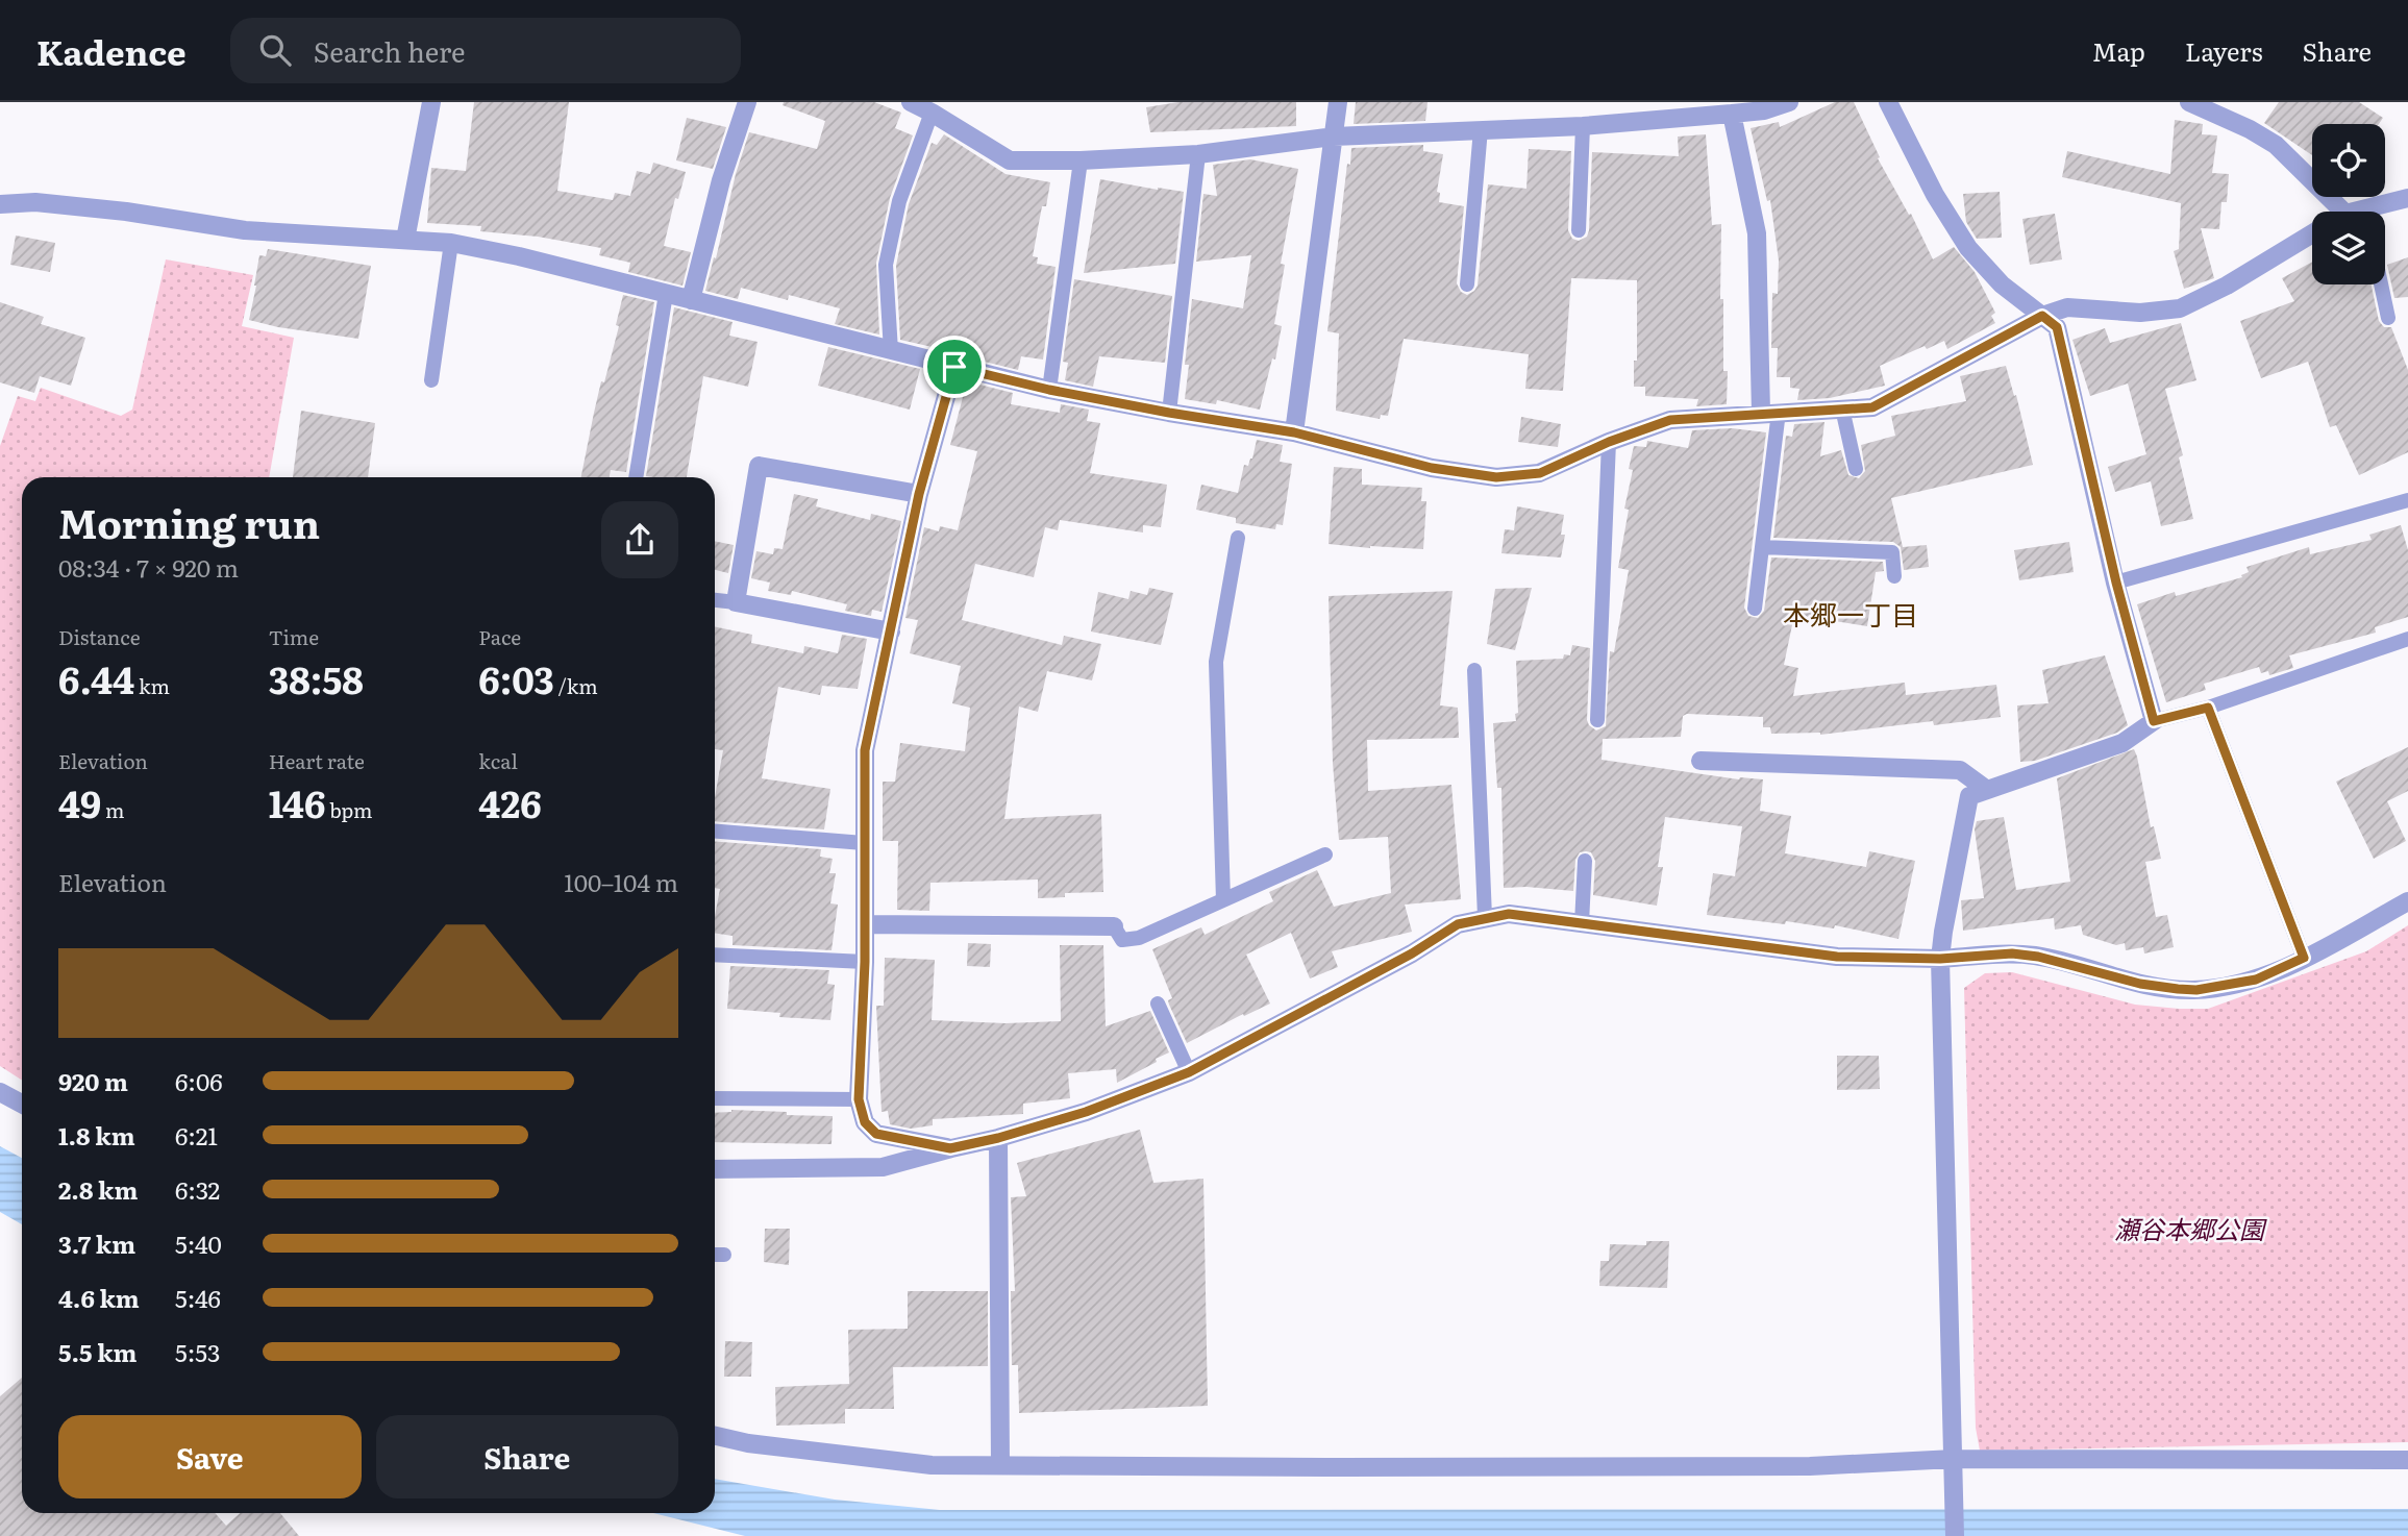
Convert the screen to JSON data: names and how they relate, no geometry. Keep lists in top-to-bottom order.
{
  "districts": ["本郷一丁目"],
  "parks": ["瀬谷本郷公園"],
  "page": {
    "header": "Kadence",
    "search": "Search here",
    "nav": ["Map", "Layers", "Share"],
    "heading": ["Morning run", "08:34 · 7 × 920 m"],
    "stats": [
      ["Distance", "6.44 km"],
      ["Time", "38:58"],
      ["Pace", "6:03 /km"],
      ["Elevation", "49 m"],
      ["Heart rate", "146 bpm"],
      ["kcal", "426"]
    ],
    "chart": ["Elevation", "100–104 m"],
    "list": [
      {
        "name": "920 m",
        "note": "6:06"
      },
      {
        "name": "1.8 km",
        "note": "6:21"
      },
      {
        "name": "2.8 km",
        "note": "6:32"
      },
      {
        "name": "3.7 km",
        "note": "5:40"
      },
      {
        "name": "4.6 km",
        "note": "5:46"
      },
      {
        "name": "5.5 km",
        "note": "5:53"
      }
    ],
    "buttons": ["Save", "Share"]
  }
}
